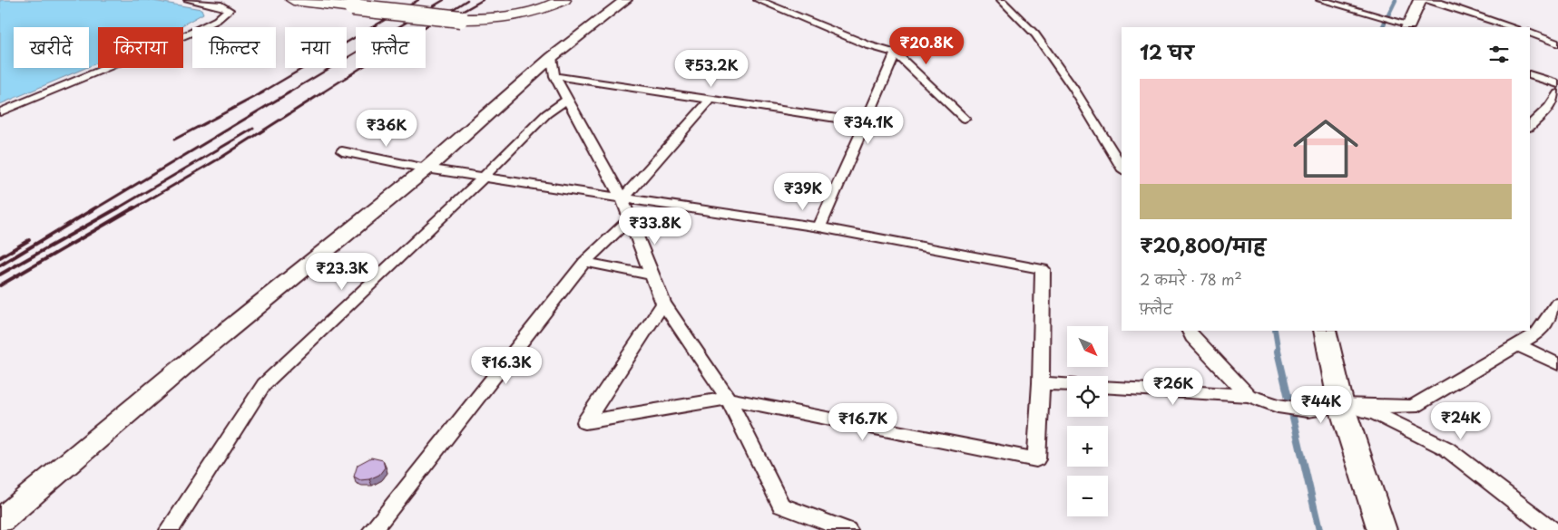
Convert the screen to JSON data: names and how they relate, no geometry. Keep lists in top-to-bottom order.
{
  "north": "bottom right",
  "page": {
    "price": [
      "₹20.8K",
      "₹53.2K",
      "₹34.1K",
      "₹36K",
      "₹39K",
      "₹33.8K",
      "₹23.3K",
      "₹16.3K",
      "₹26K",
      "₹44K",
      "₹24K",
      "₹16.7K"
    ],
    "chip": [
      "खरीदें",
      "किराया",
      "फ़िल्टर",
      "नया",
      "फ़्लैट"
    ],
    "heading": "12 घर",
    "list": [
      {
        "name": "₹20,800/माह",
        "note": "2 कमरे · 78 m² · फ़्लैट"
      }
    ],
    "map_buttons": ["+", "−"]
  }
}
